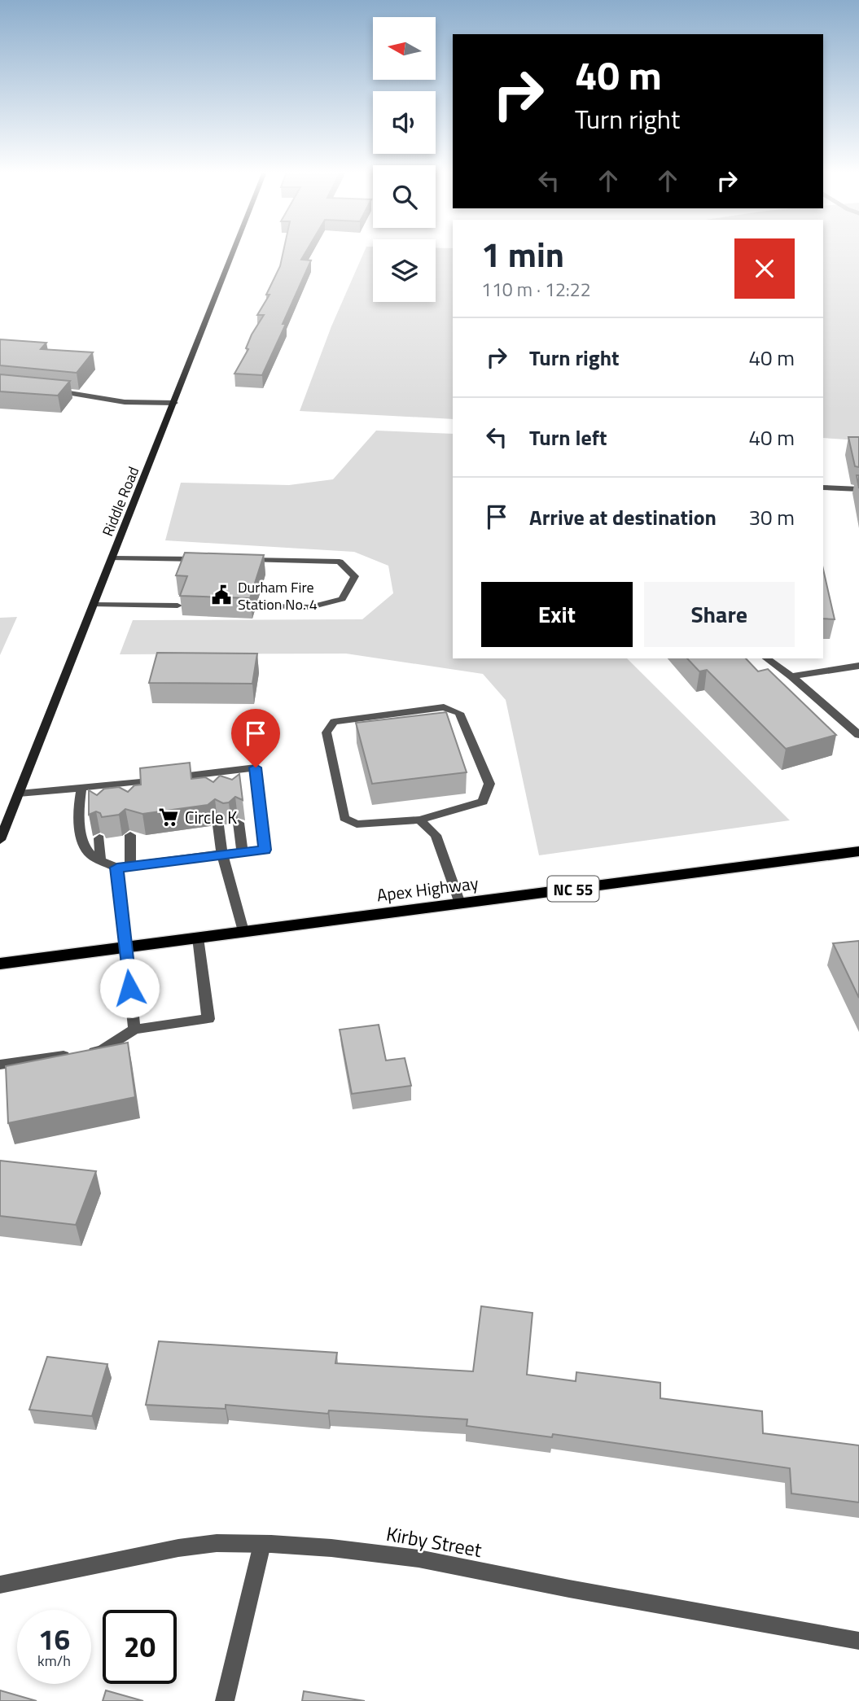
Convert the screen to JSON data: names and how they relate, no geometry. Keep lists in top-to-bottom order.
{
  "streets": {
    "main road": ["Riddle Road", "Apex Highway", "NC 55"],
    "street": ["Kirby Street"]
  },
  "places": {
    "public building": ["Durham Fire Station No. 4"],
    "supermarket": ["Circle K"]
  },
  "north": "left",
  "page": {
    "turn": ["40 m", "Turn right"],
    "heading": ["1 min", "110 m · 12:22"],
    "list": [
      {
        "name": "Turn right",
        "value": "40 m"
      },
      {
        "name": "Turn left",
        "value": "40 m"
      },
      {
        "name": "Arrive at destination",
        "value": "30 m"
      }
    ],
    "buttons": ["Exit", "Share"],
    "speed": "16 km/h",
    "limit": "20"
  }
}
